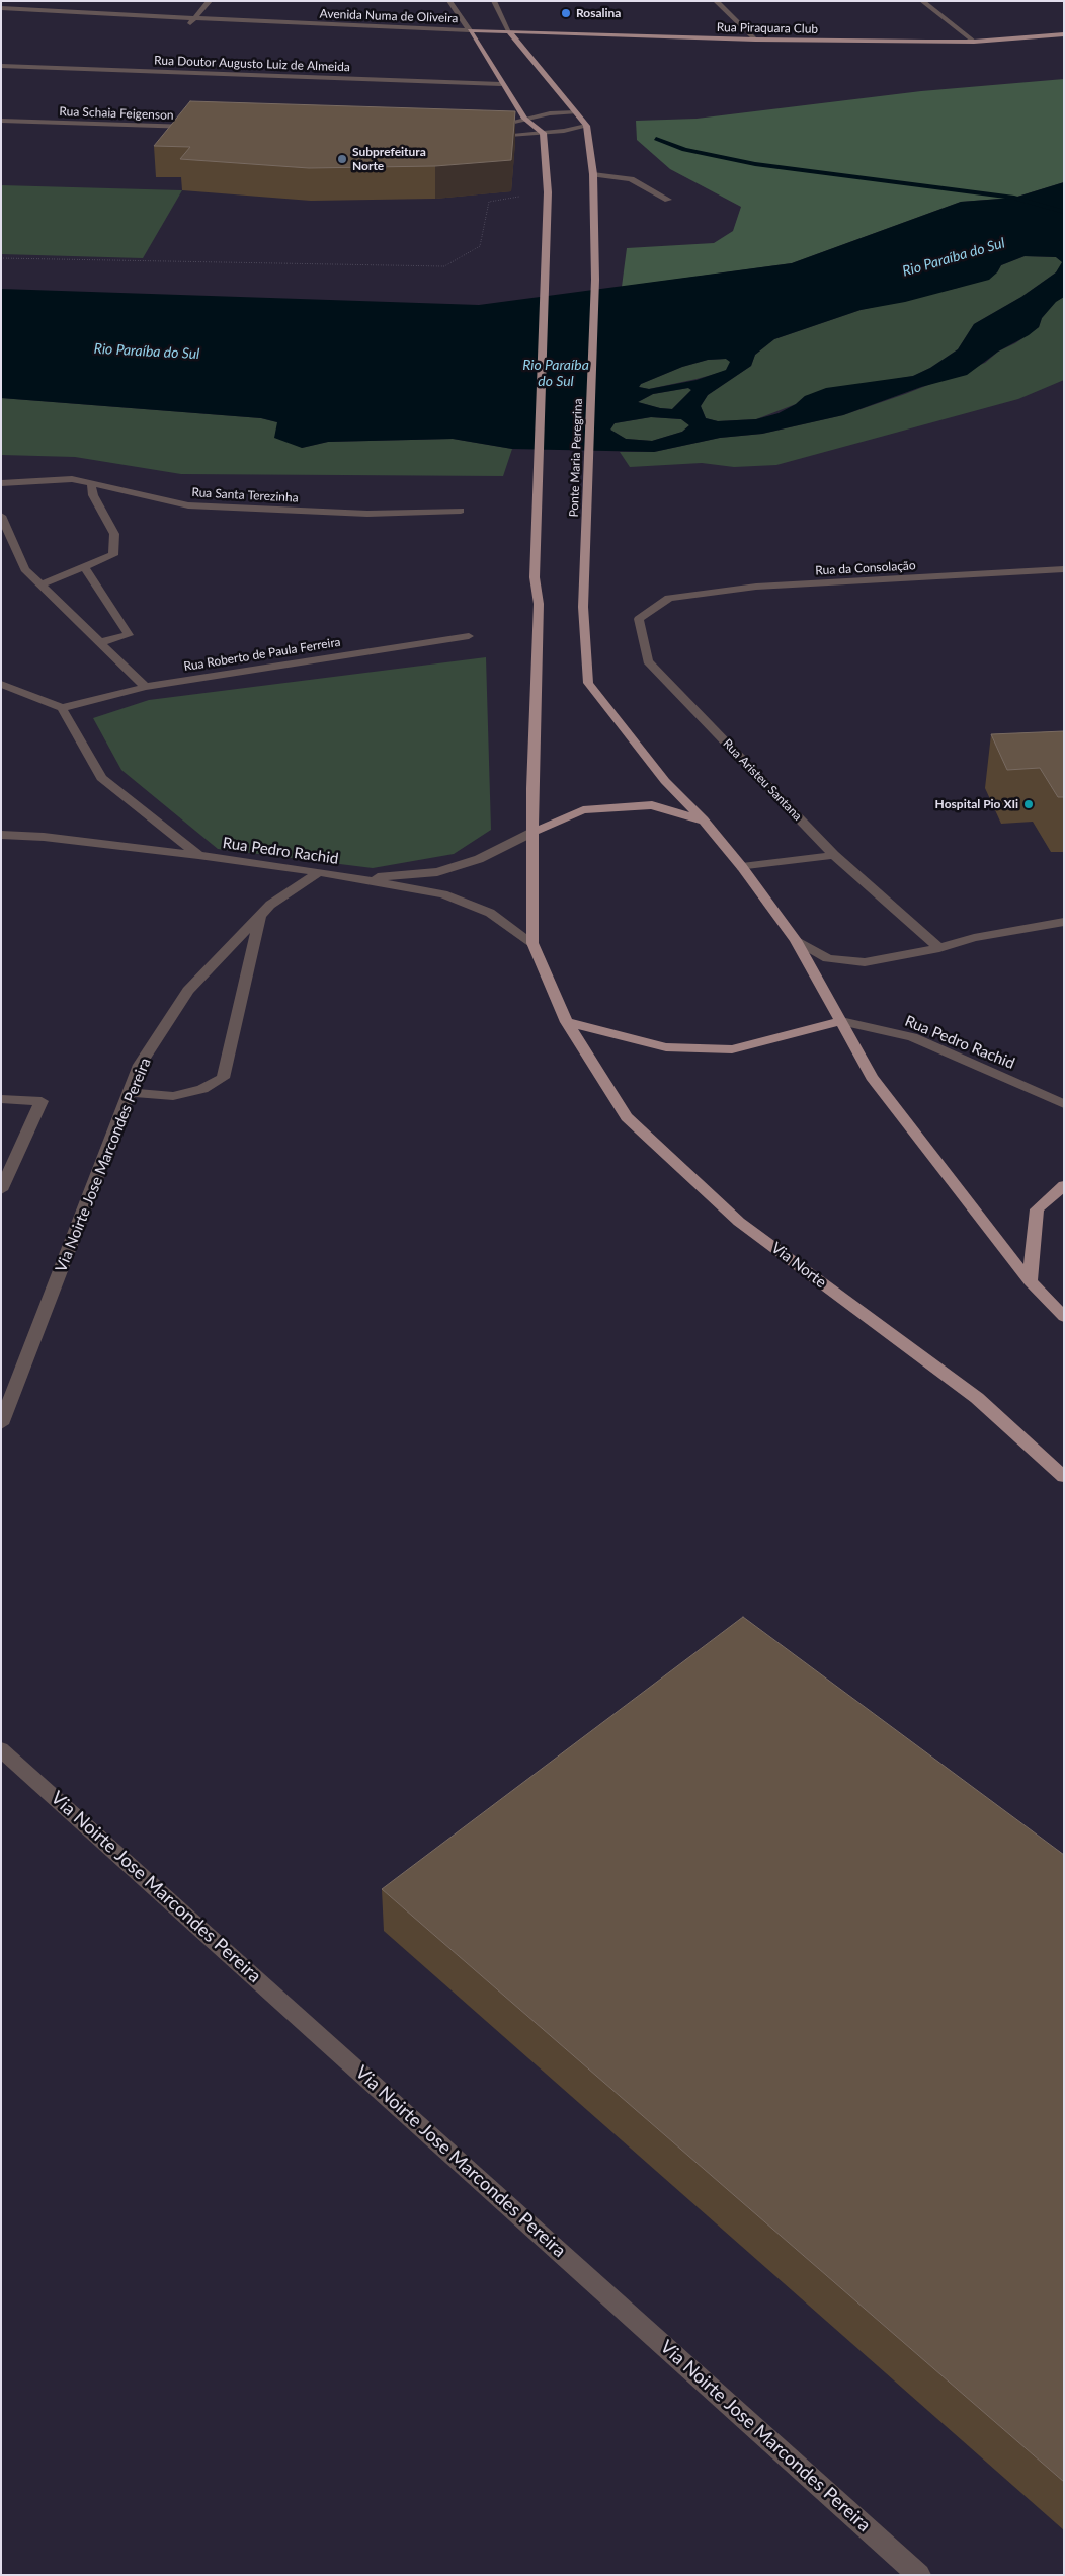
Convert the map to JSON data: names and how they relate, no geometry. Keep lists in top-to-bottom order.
{
  "streets": {
    "main road": ["Rua Piraquara Club", "Ponte Maria Peregrina", "Via Norte"],
    "street": [
      "Avenida Numa de Oliveira",
      "Rua Doutor Augusto Luiz de Almeida",
      "Rua Schaia Feigenson",
      "Rua Santa Terezinha",
      "Rua da Consolação",
      "Rua Roberto de Paula Ferreira",
      "Rua Aristeu Santana",
      "Rua Pedro Rachid",
      "Via Noirte Jose Marcondes Pereira"
    ]
  },
  "crossings": [
    ["Avenida Numa de Oliveira", "Rua Piraquara Club"],
    ["Ponte Maria Peregrina", "Rua Pedro Rachid"],
    ["Rua da Consolação", "Rua Aristeu Santana"],
    ["Rua Pedro Rachid", "Via Noirte Jose Marcondes Pereira"]
  ],
  "water": ["Rio Paraíba do Sul"],
  "places": ["Rosalina", "Subprefeitura Norte", "Hospital Pio XIi"]
}
